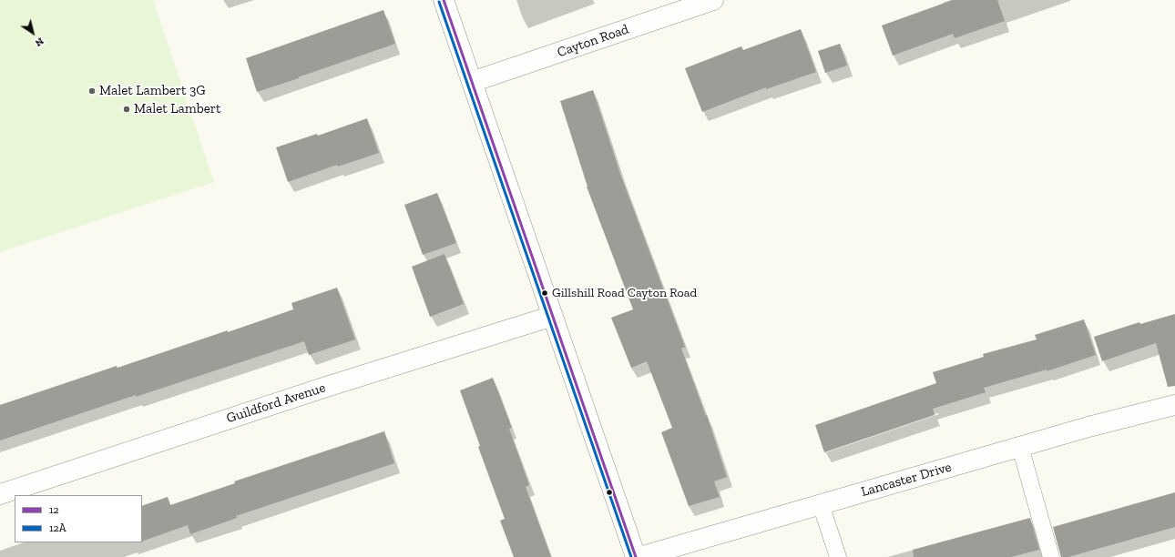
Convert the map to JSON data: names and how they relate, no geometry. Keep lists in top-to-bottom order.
{
  "streets": {
    "street": ["Cayton Road", "Guildford Avenue", "Lancaster Drive"]
  },
  "places": ["Malet Lambert 3G", "Malet Lambert", "Gillshill Road Cayton Road"],
  "lines": ["transit line 12", "transit line 12A"],
  "legend": ["12", "12A"],
  "north": "bottom right"
}
